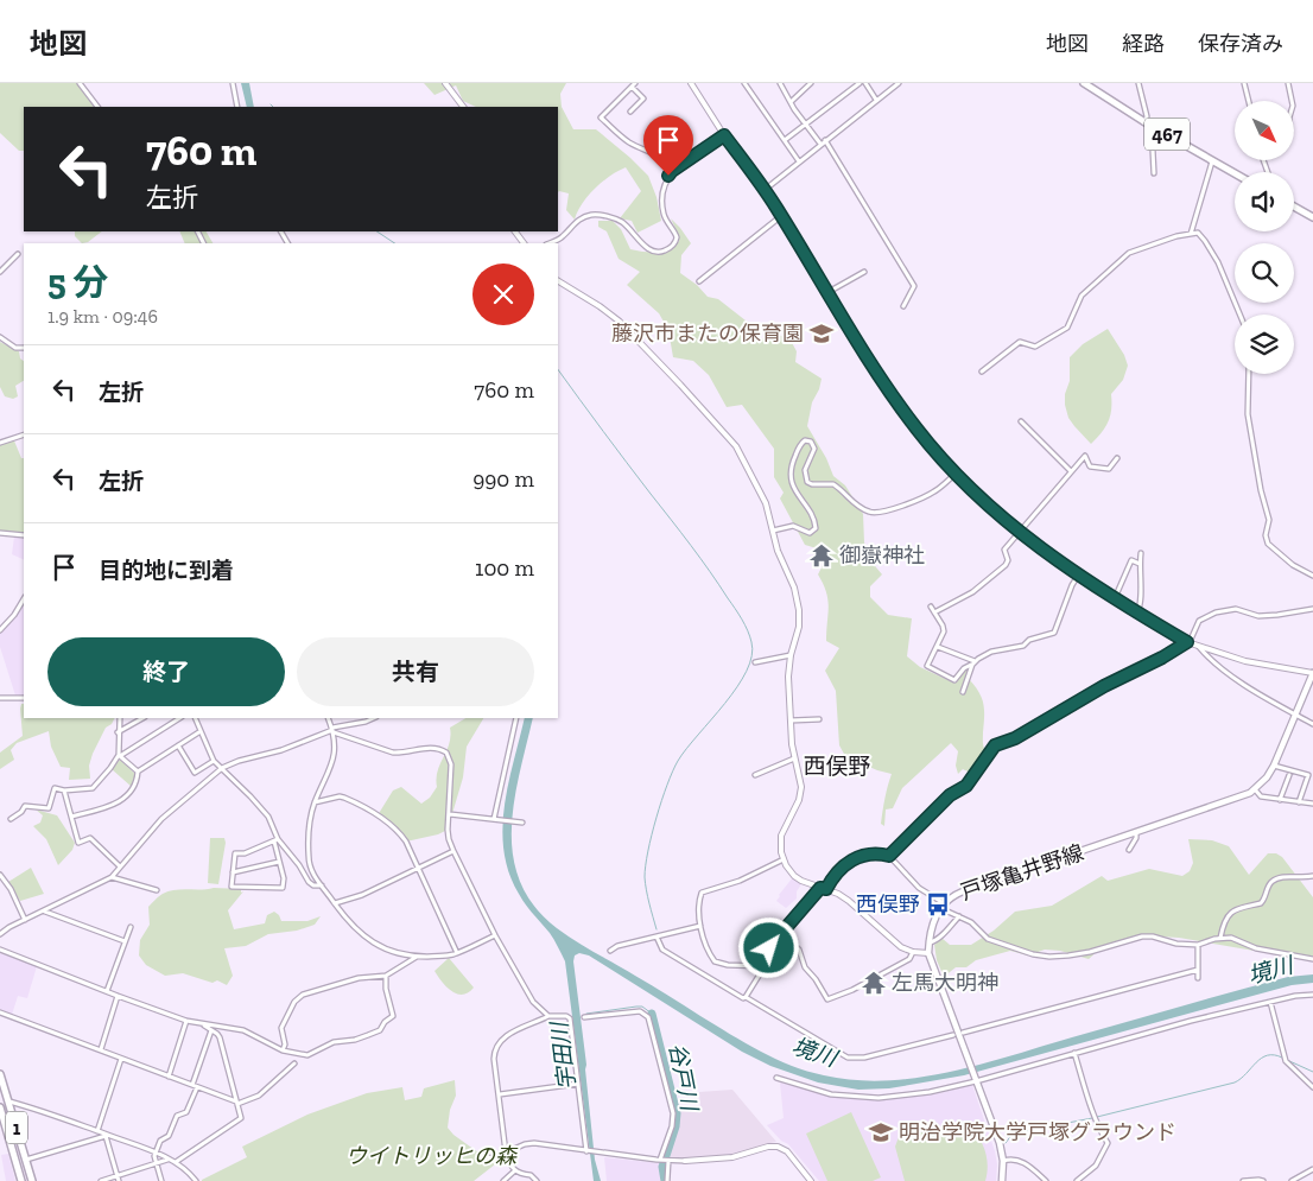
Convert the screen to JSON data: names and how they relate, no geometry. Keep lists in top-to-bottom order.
{
  "streets": {
    "highway": ["467", "1"],
    "main road": ["戸塚亀井野線"]
  },
  "districts": ["西俣野"],
  "water": ["境川", "宇田川", "谷戸川"],
  "parks": ["ウイトリッヒの森"],
  "places": {
    "school or university": ["藤沢市またの保育園", "明治学院大学戸塚グラウンド"],
    "temple": ["御嶽神社", "左馬大明神"],
    "bus stop": ["西俣野"]
  },
  "north": "bottom right",
  "page": {
    "header": "地図",
    "nav": ["地図", "経路", "保存済み"],
    "turn": ["760 m", "左折"],
    "heading": ["5 分", "1.9 km · 09:46"],
    "list": [
      {
        "name": "左折",
        "value": "760 m"
      },
      {
        "name": "左折",
        "value": "990 m"
      },
      {
        "name": "目的地に到着",
        "value": "100 m"
      }
    ],
    "buttons": ["終了", "共有"]
  }
}
